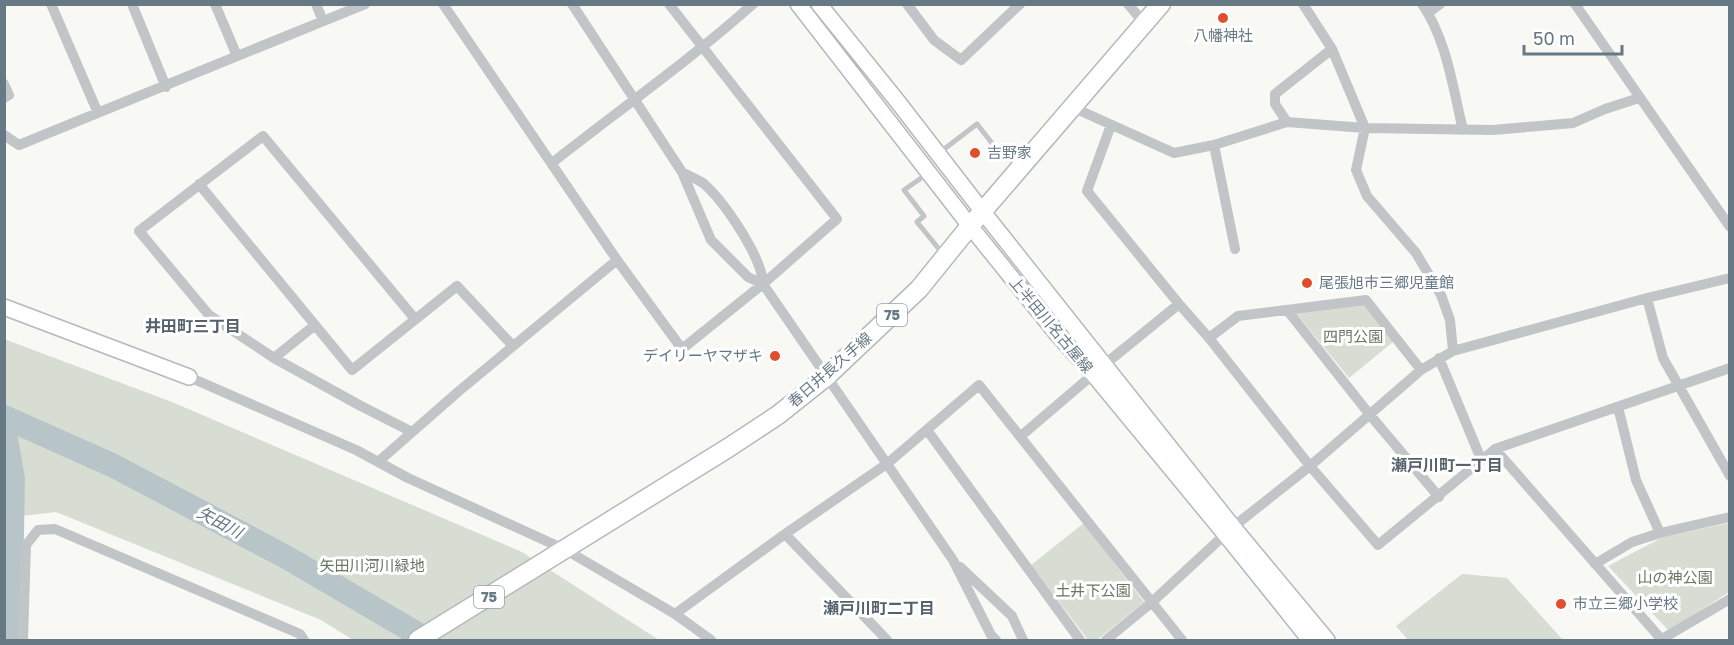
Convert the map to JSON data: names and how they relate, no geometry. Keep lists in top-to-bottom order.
{
  "streets": {
    "main road": ["75", "上半田川名古屋線", "春日井長久手線"]
  },
  "crossings": [
    ["上半田川名古屋線", "春日井長久手線"]
  ],
  "districts": ["井田町三丁目", "瀬戸川町一丁目", "瀬戸川町二丁目"],
  "water": ["矢田川"],
  "parks": [
    "四門公園",
    "矢田川河川緑地",
    "山の神公園",
    "土井下公園"
  ],
  "places": [
    "八幡神社",
    "吉野家",
    "尾張旭市三郷児童館",
    "デイリーヤマザキ",
    "市立三郷小学校"
  ],
  "scale_bar": "50 m"
}
